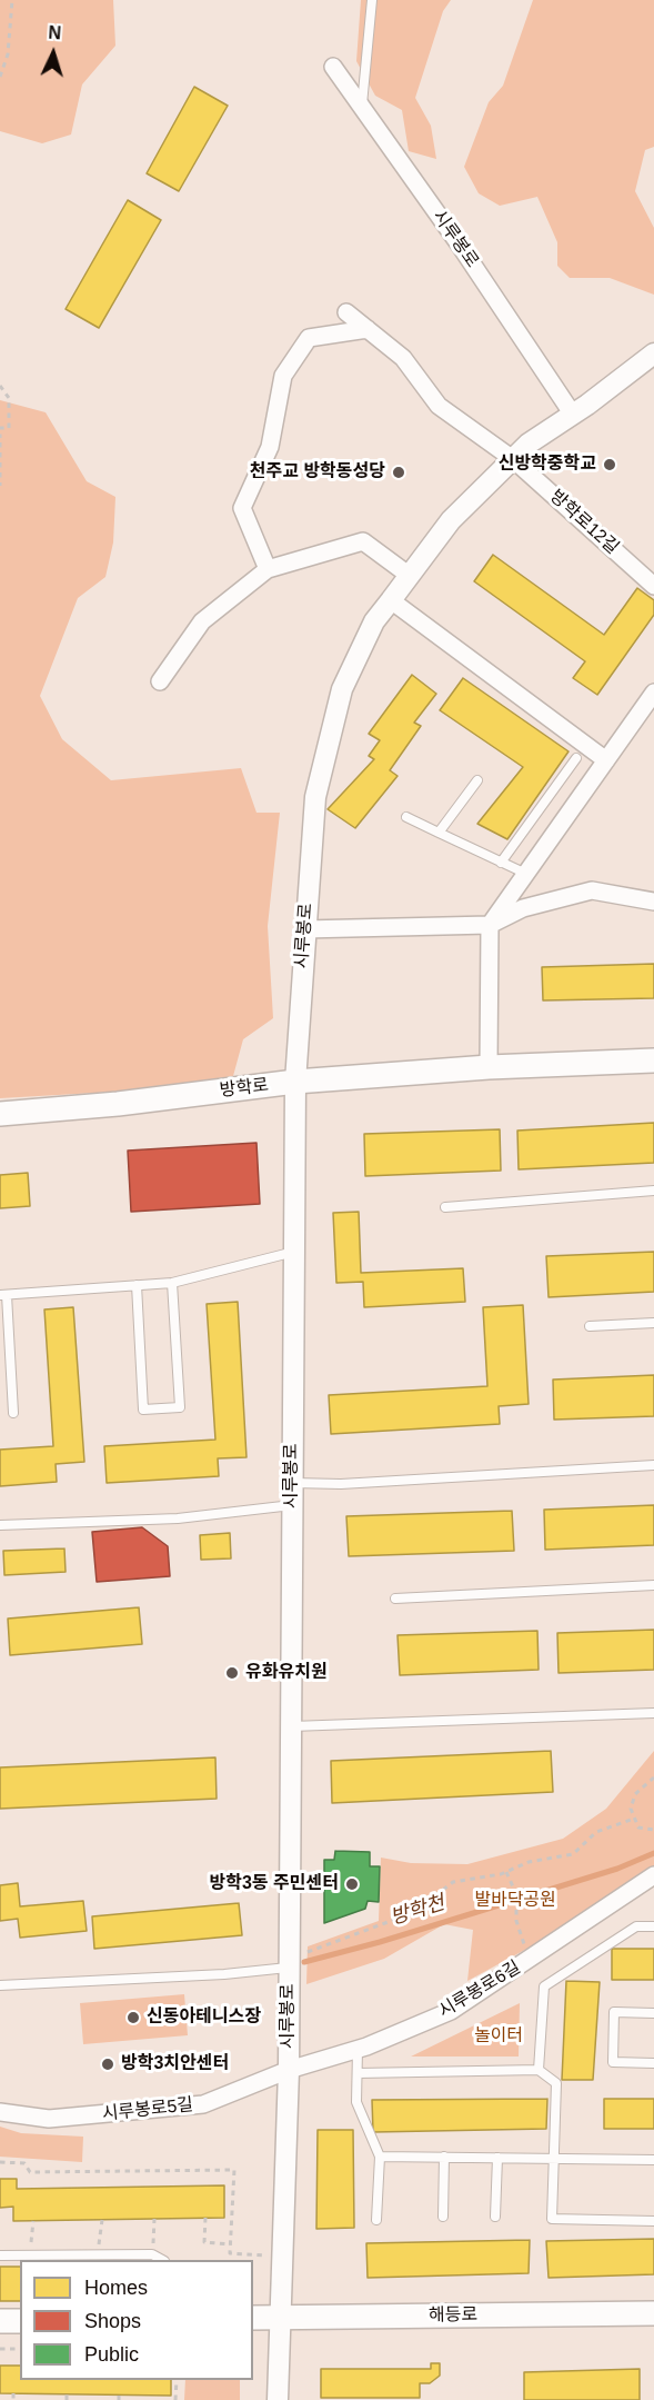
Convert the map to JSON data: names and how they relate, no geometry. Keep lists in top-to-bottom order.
{
  "streets": {
    "main road": ["방학로", "해등로"],
    "street": [
      "시루봉로",
      "방학로12길",
      "시루봉로6길",
      "시루봉로5길"
    ]
  },
  "crossings": [
    ["시루봉로", "방학로12길"],
    ["시루봉로", "방학로"],
    ["시루봉로", "시루봉로6길"],
    ["시루봉로", "시루봉로5길"],
    ["시루봉로", "해등로"],
    ["시루봉로6길", "시루봉로5길"]
  ],
  "water": ["방학천"],
  "parks": ["발바닥공원", "놀이터"],
  "places": [
    "신방학중학교",
    "천주교 방학동성당",
    "유화유치원",
    "방학3동 주민센터",
    "신동아테니스장",
    "방학3치안센터"
  ],
  "legend": ["Homes", "Shops", "Public"],
  "north": "top"
}
